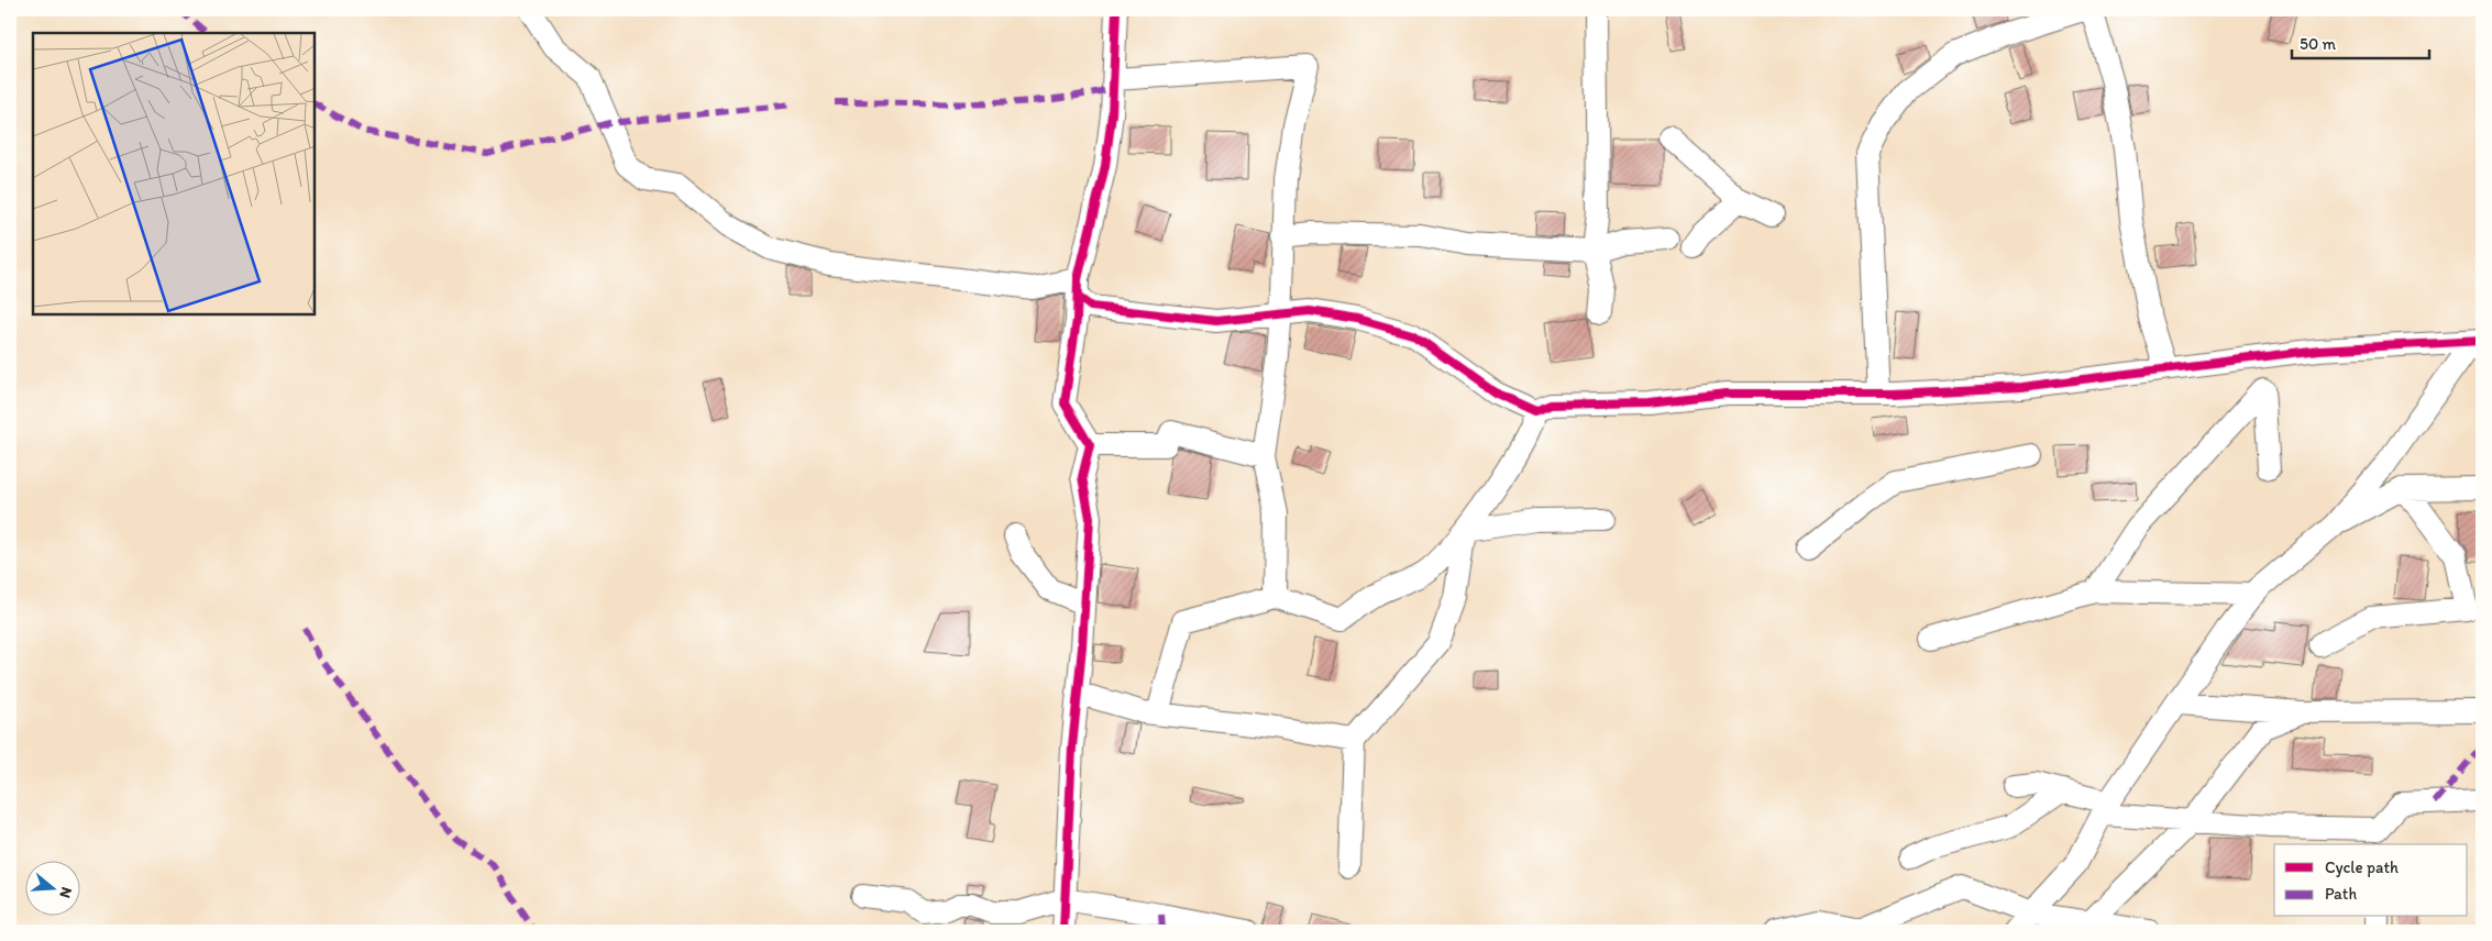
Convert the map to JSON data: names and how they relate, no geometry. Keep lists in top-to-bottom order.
{
  "legend": ["Cycle path", "Path"],
  "scale_bar": "50 m",
  "north": "right"
}
